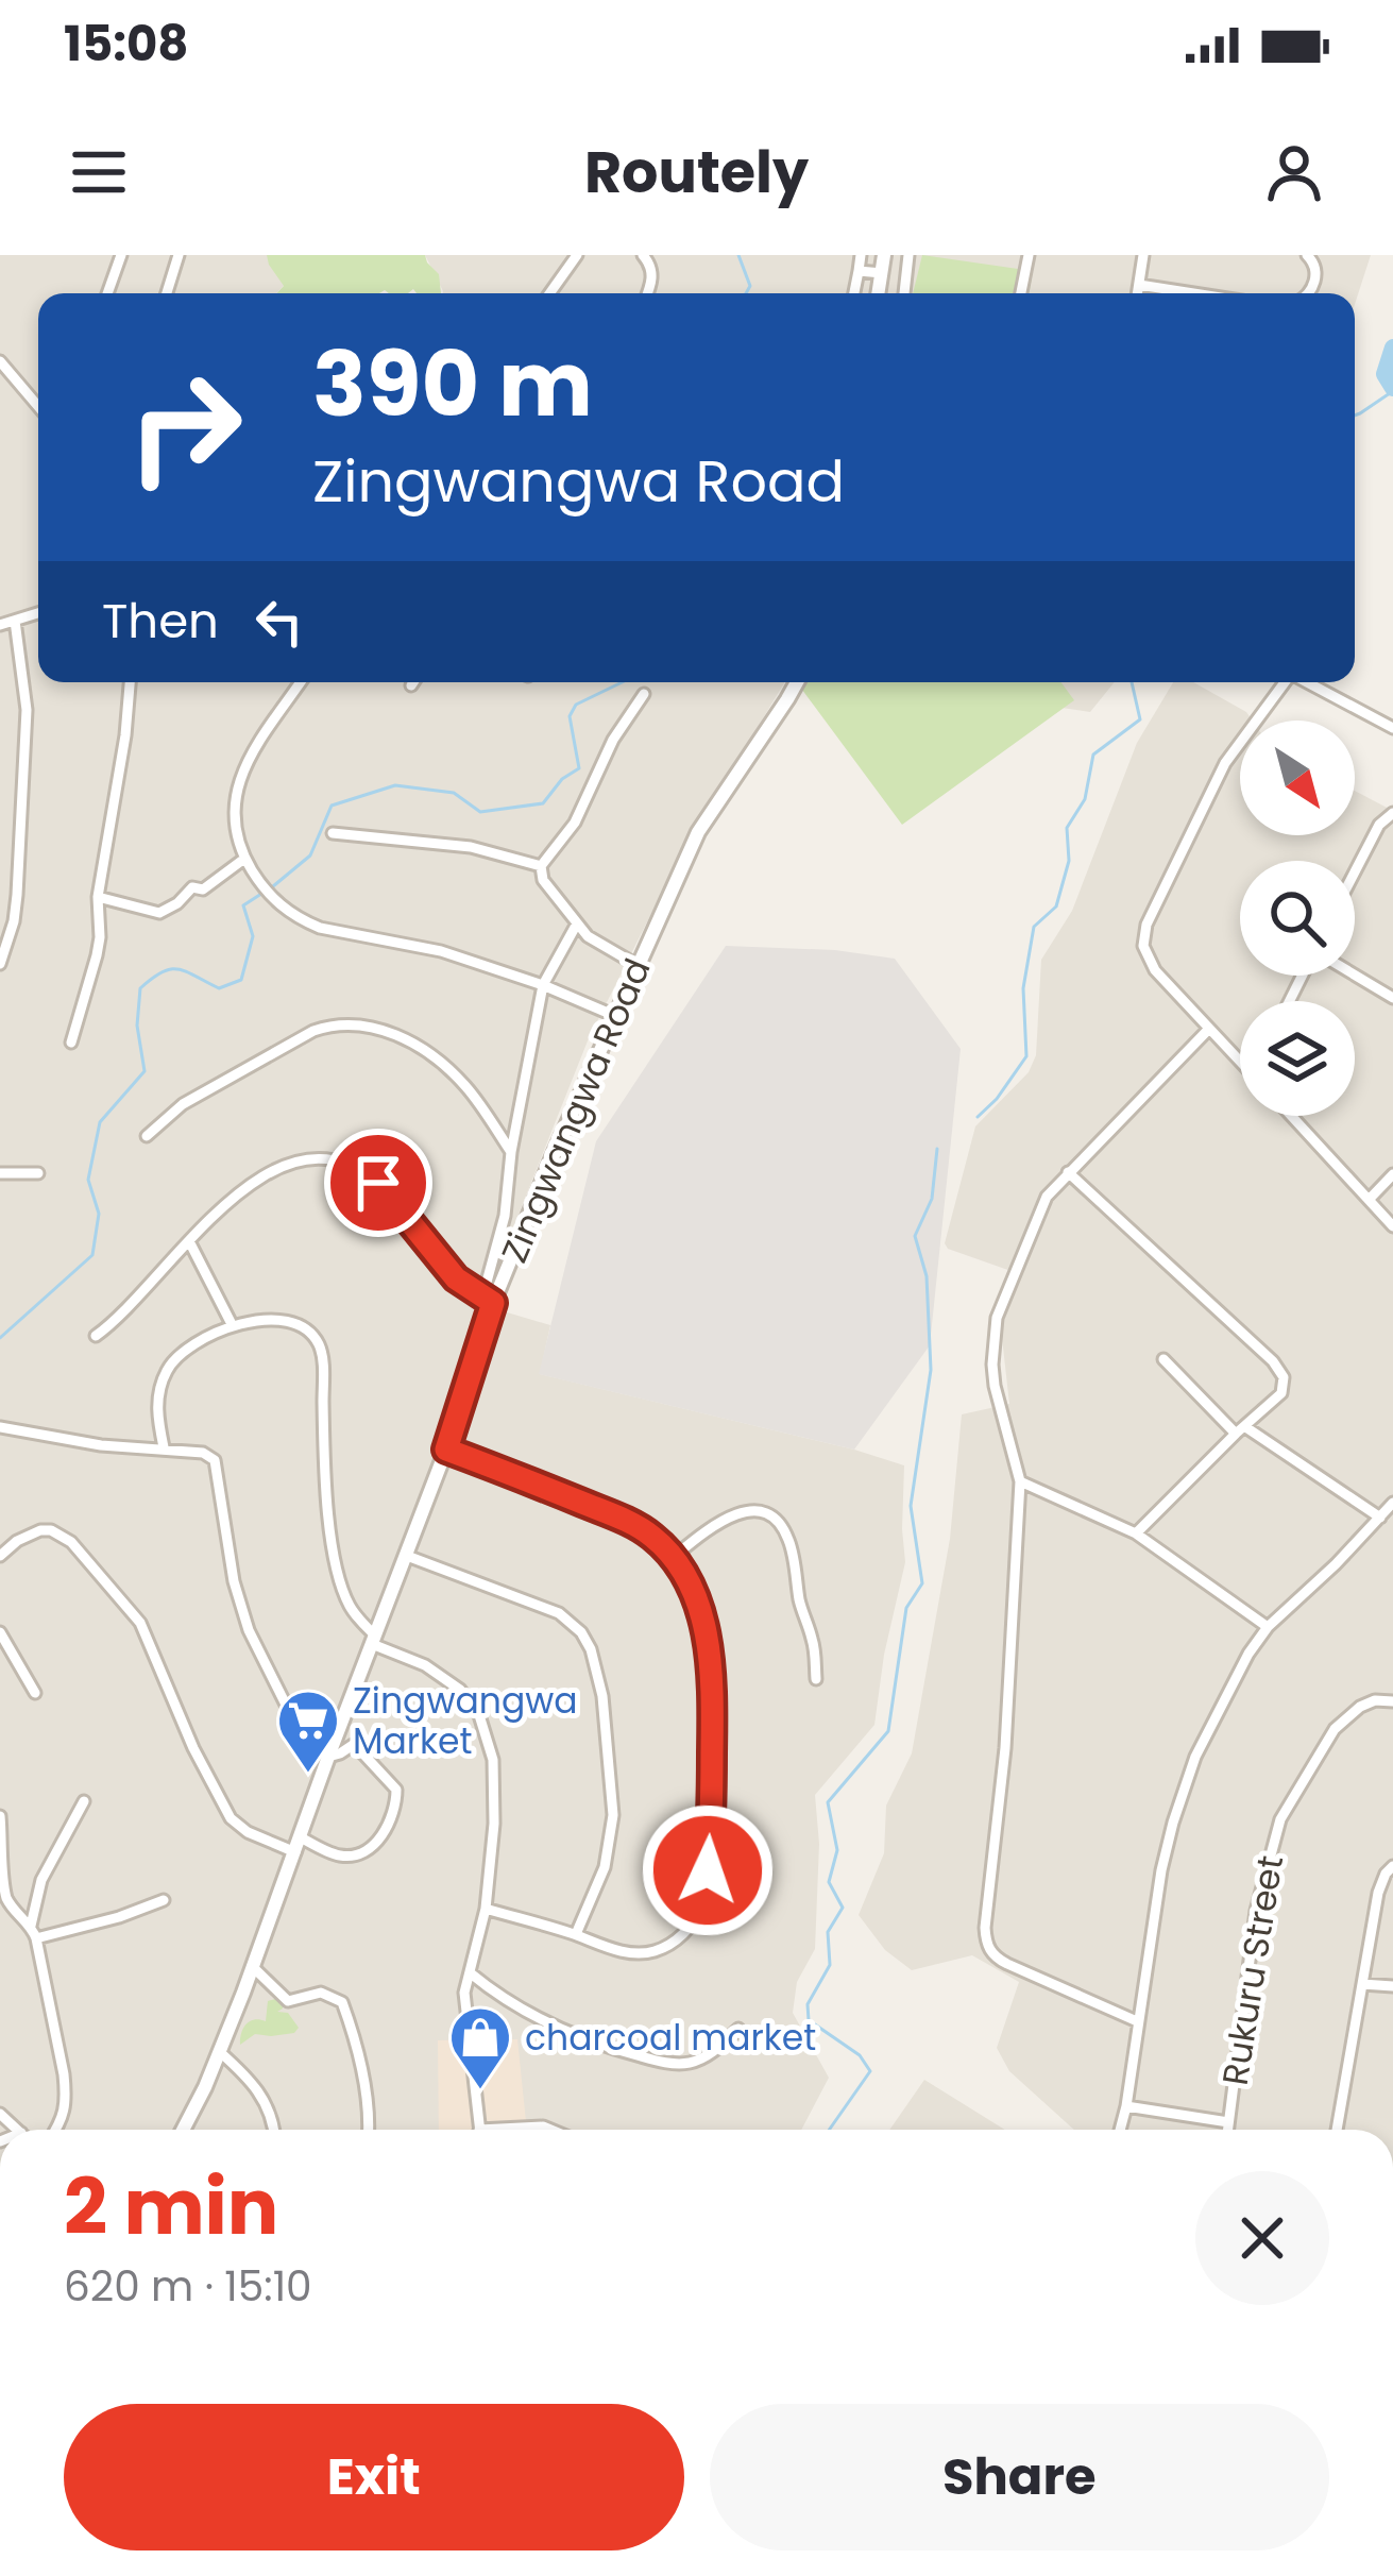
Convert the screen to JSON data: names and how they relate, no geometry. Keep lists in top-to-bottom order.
{
  "streets": {
    "street": ["Zingwangwa Road", "Rukuru Street"]
  },
  "places": {
    "supermarket": ["Zingwangwa Market"],
    "shop": ["charcoal market"]
  },
  "north": "bottom right",
  "page": {
    "status": "15:08",
    "header": "Routely",
    "turn": ["390 m", "Zingwangwa Road"],
    "then": "Then",
    "heading": ["2 min", "620 m · 15:10"],
    "buttons": ["Exit", "Share"]
  }
}
